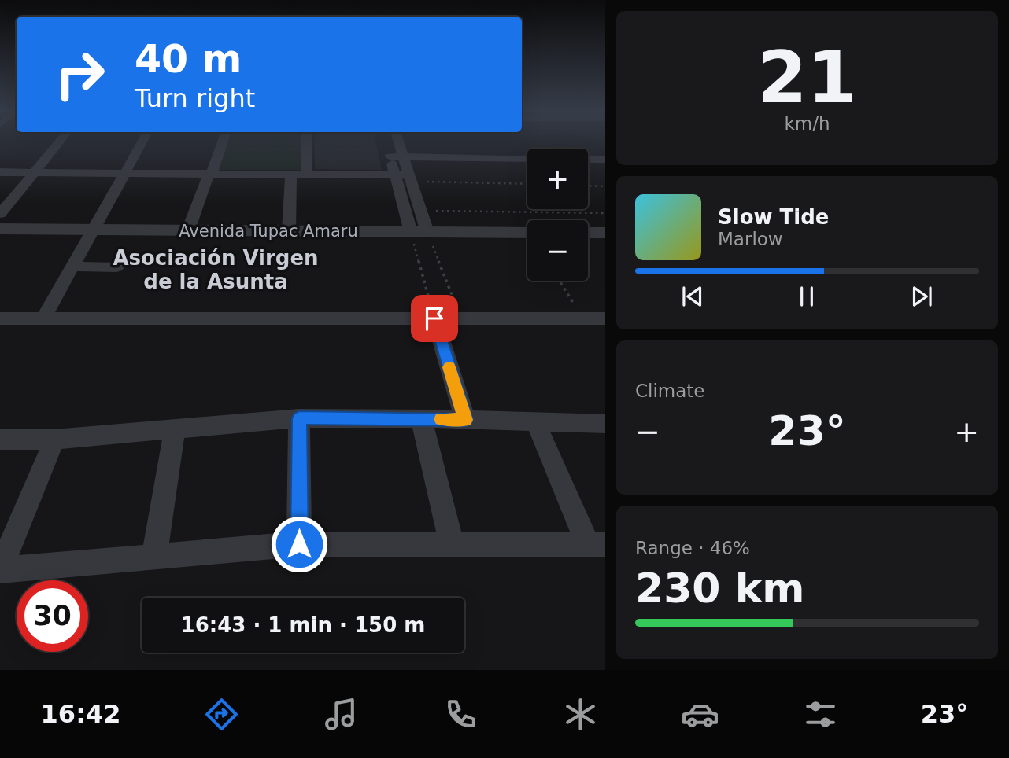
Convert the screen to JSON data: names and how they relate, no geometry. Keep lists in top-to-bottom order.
{
  "streets": {
    "street": ["Avenida Tupac Amaru"]
  },
  "districts": ["Asociación Virgen de la Asunta"],
  "page": {
    "tile": [
      ["21", "km/h"],
      "Climate",
      ["Range · 46%", "230 km"]
    ],
    "turn": ["40 m", "Turn right"],
    "map_buttons": ["+", "−"],
    "song": ["Slow Tide", "Marlow"],
    "heat": ["−", "23°", "+"],
    "limit": "30",
    "trip": "16:43 · 1 min · 150 m",
    "tabs": ["16:42", "23°"]
  }
}
